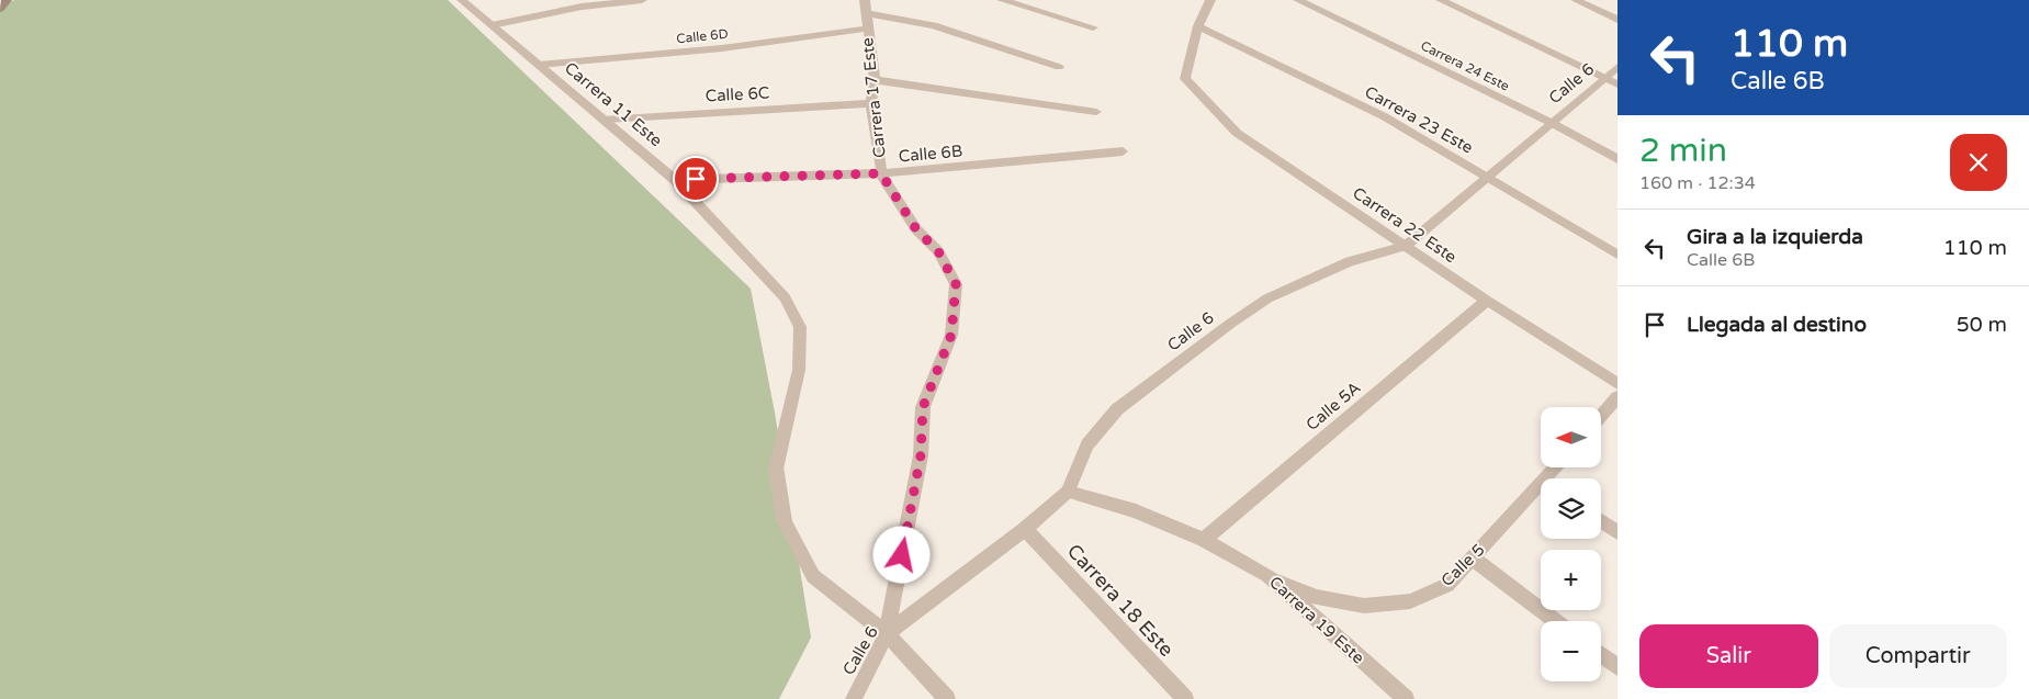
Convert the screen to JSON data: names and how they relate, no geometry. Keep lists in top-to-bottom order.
{
  "streets": {
    "street": [
      "Calle 6D",
      "Carrera 24 Este",
      "Calle 6",
      "Calle 6C",
      "Carrera 17 Este",
      "Carrera 11 Este",
      "Carrera 23 Este",
      "Calle 6B",
      "Carrera 22 Este",
      "Calle 5A",
      "Calle 5",
      "Carrera 18 Este",
      "Carrera 19 Este"
    ]
  },
  "crossings": [
    ["Calle 6D", "Carrera 17 Este"],
    ["Calle 6D", "Carrera 11 Este"],
    ["Carrera 24 Este", "Calle 6"],
    ["Calle 6", "Carrera 17 Este"],
    ["Calle 6", "Carrera 11 Este"],
    ["Calle 6", "Carrera 23 Este"],
    ["Calle 6", "Carrera 22 Este"],
    ["Calle 6", "Carrera 18 Este"],
    ["Calle 6", "Carrera 19 Este"],
    ["Calle 6C", "Carrera 17 Este"],
    ["Calle 6C", "Carrera 11 Este"],
    ["Carrera 17 Este", "Carrera 11 Este"],
    ["Carrera 17 Este", "Calle 6B"],
    ["Carrera 11 Este", "Calle 6B"],
    ["Carrera 23 Este", "Carrera 22 Este"],
    ["Carrera 22 Este", "Calle 5A"],
    ["Calle 5A", "Carrera 19 Este"],
    ["Calle 5", "Carrera 19 Este"]
  ],
  "north": "left",
  "page": {
    "turn": ["110 m", "Calle 6B"],
    "heading": ["2 min", "160 m · 12:34"],
    "list": [
      {
        "name": "Gira a la izquierda",
        "note": "Calle 6B",
        "value": "110 m"
      },
      {
        "name": "Llegada al destino",
        "value": "50 m"
      }
    ],
    "map_buttons": ["+", "−"],
    "buttons": ["Salir", "Compartir"]
  }
}
